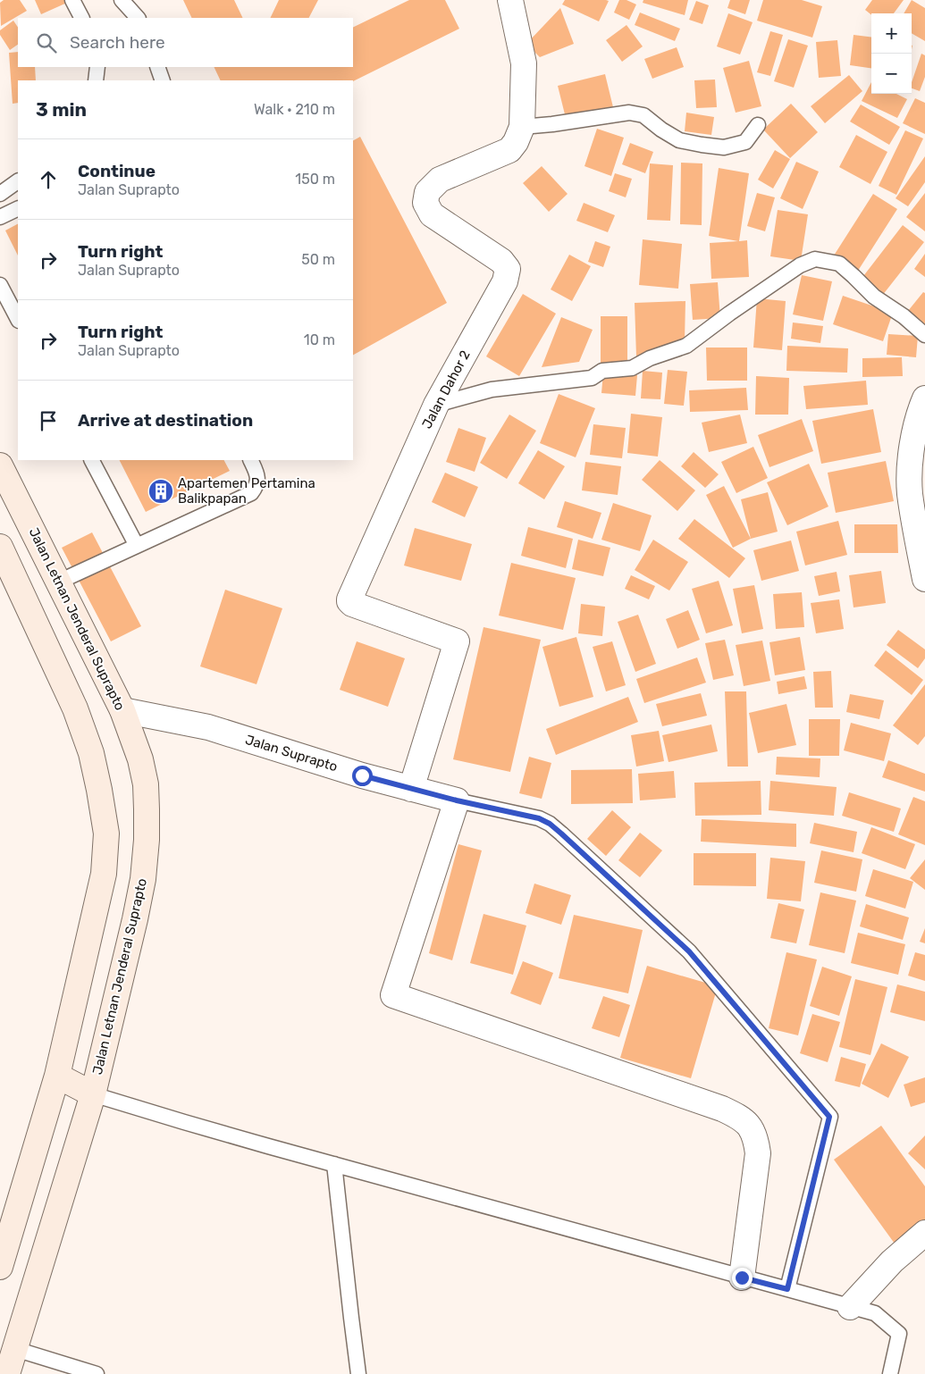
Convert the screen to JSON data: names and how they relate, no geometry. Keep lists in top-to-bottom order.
{
  "streets": {
    "main road": ["Jalan Letnan Jenderal Suprapto"],
    "street": ["Jalan Dahor 2", "Jalan Suprapto"]
  },
  "crossings": [
    ["Jalan Dahor 2", "Jalan Suprapto"],
    ["Jalan Letnan Jenderal Suprapto", "Jalan Suprapto"]
  ],
  "places": {
    "building": ["Apartemen Pertamina Balikpapan"]
  },
  "page": {
    "map_buttons": ["+", "−"],
    "search": "Search here",
    "heading": ["3 min", "Walk · 210 m"],
    "list": [
      ["Continue", "Jalan Suprapto", "150 m"],
      ["Turn right", "Jalan Suprapto", "50 m"],
      ["Turn right", "Jalan Suprapto", "10 m"],
      "Arrive at destination"
    ]
  }
}
